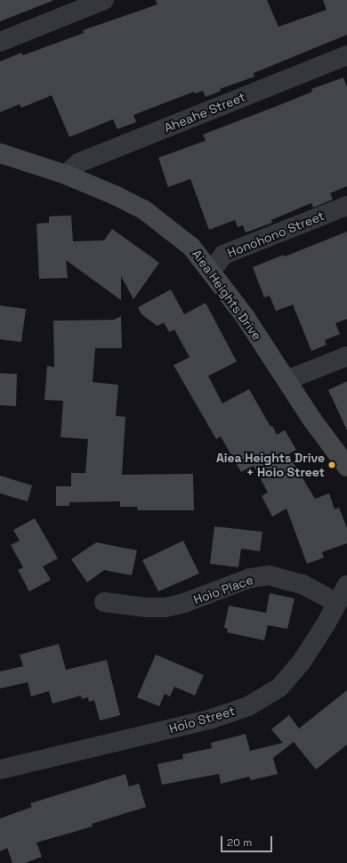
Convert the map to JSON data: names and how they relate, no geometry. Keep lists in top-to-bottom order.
{
  "streets": {
    "street": [
      "Aheahe Street",
      "Honohono Street",
      "Aiea Heights Drive",
      "Hoio Place",
      "Hoio Street"
    ]
  },
  "crossings": [
    ["Aheahe Street", "Aiea Heights Drive"],
    ["Honohono Street", "Aiea Heights Drive"],
    ["Hoio Place", "Hoio Street"]
  ],
  "places": ["Aiea Heights Drive + Hoio Street"],
  "scale_bar": "20 m"
}
